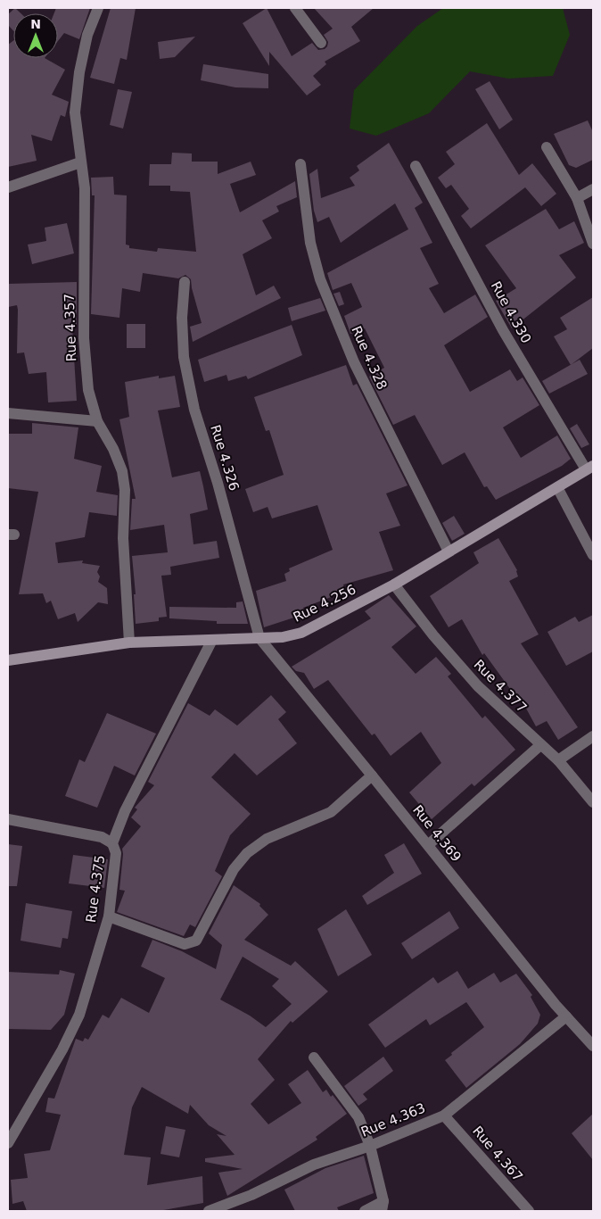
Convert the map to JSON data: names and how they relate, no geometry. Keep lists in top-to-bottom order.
{
  "streets": {
    "street": [
      "Rue 4.330",
      "Rue 4.357",
      "Rue 4.328",
      "Rue 4.326",
      "Rue 4.256",
      "Rue 4.377",
      "Rue 4.369",
      "Rue 4.375",
      "Rue 4.363",
      "Rue 4.367"
    ]
  },
  "crossings": [
    ["Rue 4.330", "Rue 4.256"],
    ["Rue 4.357", "Rue 4.256"],
    ["Rue 4.328", "Rue 4.256"],
    ["Rue 4.326", "Rue 4.256"],
    ["Rue 4.326", "Rue 4.369"],
    ["Rue 4.256", "Rue 4.377"],
    ["Rue 4.256", "Rue 4.369"],
    ["Rue 4.256", "Rue 4.375"],
    ["Rue 4.369", "Rue 4.363"],
    ["Rue 4.363", "Rue 4.367"]
  ],
  "north": "top"
}
